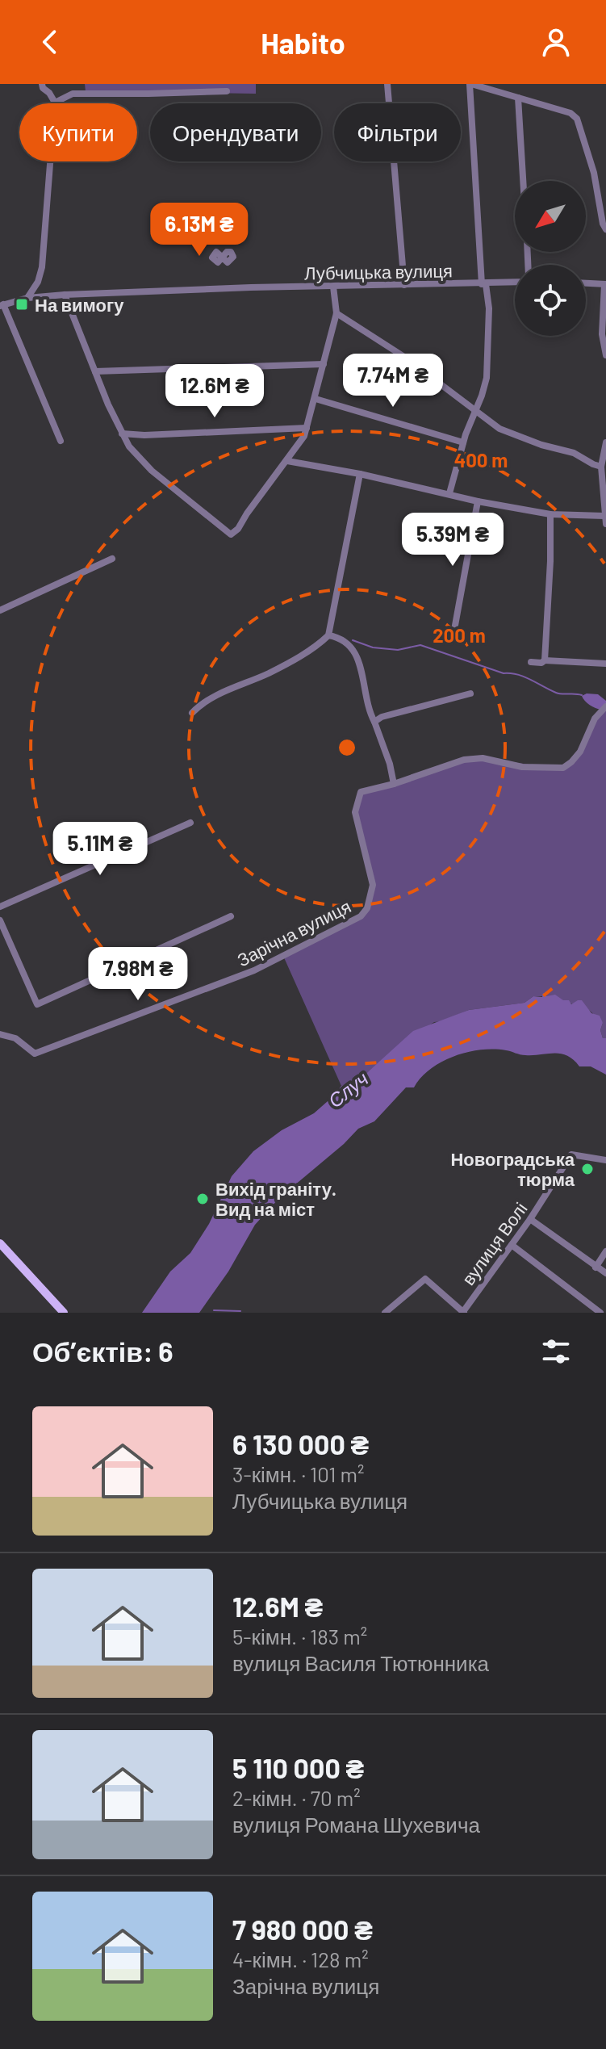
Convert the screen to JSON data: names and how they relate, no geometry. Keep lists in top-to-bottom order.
{
  "streets": {
    "street": ["Лубчицька вулиця", "Зарічна вулиця", "вулиця Волі"]
  },
  "water": ["Случ"],
  "places": {
    "transit": ["На вимогу"],
    "other": ["Новоградська тюрма", "Вихід граніту. Вид на міст"]
  },
  "north": "bottom left",
  "page": {
    "header": "Habito",
    "chip": ["Купити", "Орендувати", "Фільтри"],
    "price": [
      "6.13M ₴",
      "7.74M ₴",
      "12.6M ₴",
      "5.39M ₴",
      "5.11M ₴",
      "7.98M ₴"
    ],
    "heading": "Об’єктів: 6",
    "list": [
      {
        "name": "6 130 000 ₴",
        "note": "3-кімн. · 101 m² · Лубчицька вулиця"
      },
      {
        "name": "12.6M ₴",
        "note": "5-кімн. · 183 m² · вулиця Василя Тютюнника"
      },
      {
        "name": "5 110 000 ₴",
        "note": "2-кімн. · 70 m² · вулиця Романа Шухевича"
      },
      {
        "name": "7 980 000 ₴",
        "note": "4-кімн. · 128 m² · Зарічна вулиця"
      }
    ]
  },
  "rings": ["400 m", "200 m"]
}
